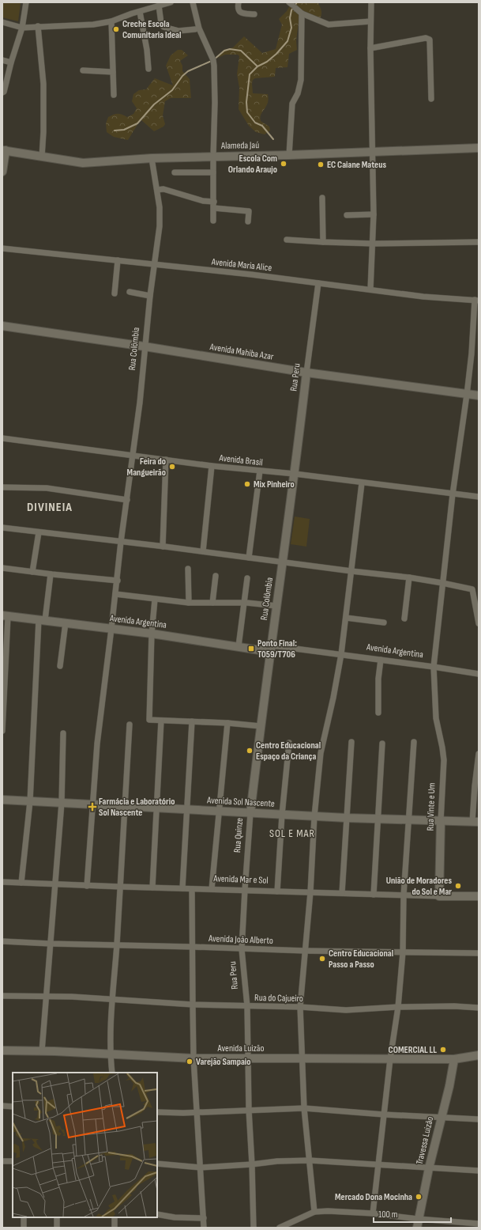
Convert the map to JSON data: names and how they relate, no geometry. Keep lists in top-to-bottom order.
{
  "streets": {
    "street": [
      "Alameda Jaú",
      "Avenida Maria Alice",
      "Rua Colômbia",
      "Avenida Mahiba Azar",
      "Rua Peru",
      "Avenida Brasil",
      "Avenida Argentina",
      "Avenida Sol Nascente",
      "Rua Vinte e Um",
      "Rua Quinze",
      "Avenida Mar e Sol",
      "Avenida João Alberto",
      "Rua do Cajueiro",
      "Avenida Luizão",
      "Travessa Luizão"
    ]
  },
  "crossings": [
    ["Alameda Jaú", "Rua Colômbia"],
    ["Avenida Maria Alice", "Rua Colômbia"],
    ["Avenida Maria Alice", "Rua Peru"],
    ["Avenida Maria Alice", "Rua Vinte e Um"],
    ["Rua Colômbia", "Avenida Mahiba Azar"],
    ["Rua Colômbia", "Rua Peru"],
    ["Rua Colômbia", "Avenida Brasil"],
    ["Rua Colômbia", "Avenida Argentina"],
    ["Rua Colômbia", "Avenida Sol Nascente"],
    ["Rua Colômbia", "Rua Quinze"],
    ["Rua Colômbia", "Avenida Mar e Sol"],
    ["Avenida Mahiba Azar", "Rua Peru"],
    ["Avenida Mahiba Azar", "Rua Vinte e Um"],
    ["Rua Peru", "Avenida Brasil"],
    ["Rua Peru", "Rua Quinze"],
    ["Rua Peru", "Avenida Mar e Sol"],
    ["Rua Peru", "Avenida João Alberto"],
    ["Rua Peru", "Rua do Cajueiro"],
    ["Rua Peru", "Avenida Luizão"],
    ["Avenida Brasil", "Rua Vinte e Um"],
    ["Avenida Argentina", "Rua Vinte e Um"],
    ["Avenida Sol Nascente", "Rua Vinte e Um"],
    ["Avenida Sol Nascente", "Rua Quinze"],
    ["Rua Vinte e Um", "Avenida Mar e Sol"],
    ["Rua Quinze", "Avenida Mar e Sol"],
    ["Avenida Luizão", "Travessa Luizão"]
  ],
  "districts": ["DIVINEIA", "SOL E MAR"],
  "places": {
    "other": [
      "Creche Escola Comunitaria Ideal",
      "Escola Com Orlando Araujo",
      "EC Caiane Mateus",
      "Feira do Mangueirão",
      "Mix Pinheiro",
      "Centro Educacional Espaço da Criança",
      "União de Moradores do Sol e Mar",
      "Centro Educacional Passo a Passo",
      "COMERCIAL LL",
      "Varejão Sampaio",
      "Mercado Dona Mocinha"
    ],
    "transit": ["Ponto Final: T059/T706"],
    "health": ["Farmácia e Laboratório Sol Nascente"]
  },
  "scale_bar": "100 m"
}
